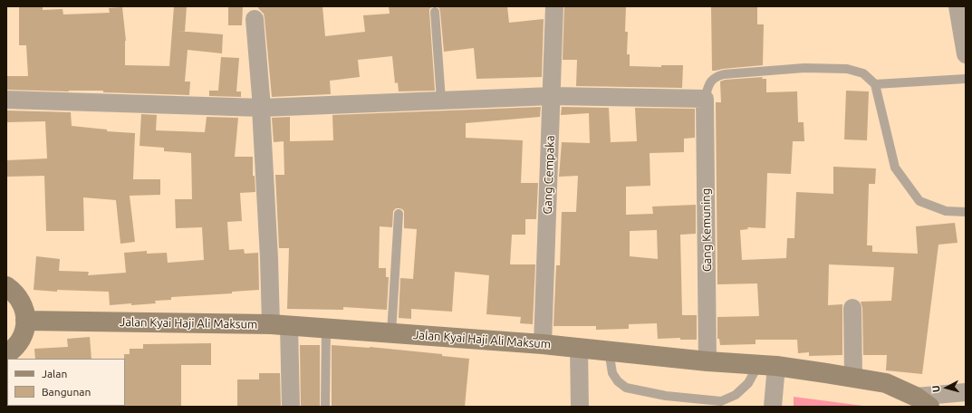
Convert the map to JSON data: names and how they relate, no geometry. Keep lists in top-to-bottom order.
{
  "streets": {
    "street": ["Gang Cempaka", "Gang Kemuning", "Jalan Kyai Haji Ali Maksum"]
  },
  "crossings": [
    ["Gang Cempaka", "Jalan Kyai Haji Ali Maksum"],
    ["Gang Kemuning", "Jalan Kyai Haji Ali Maksum"]
  ],
  "legend": ["Jalan", "Bangunan"],
  "north": "left"
}
